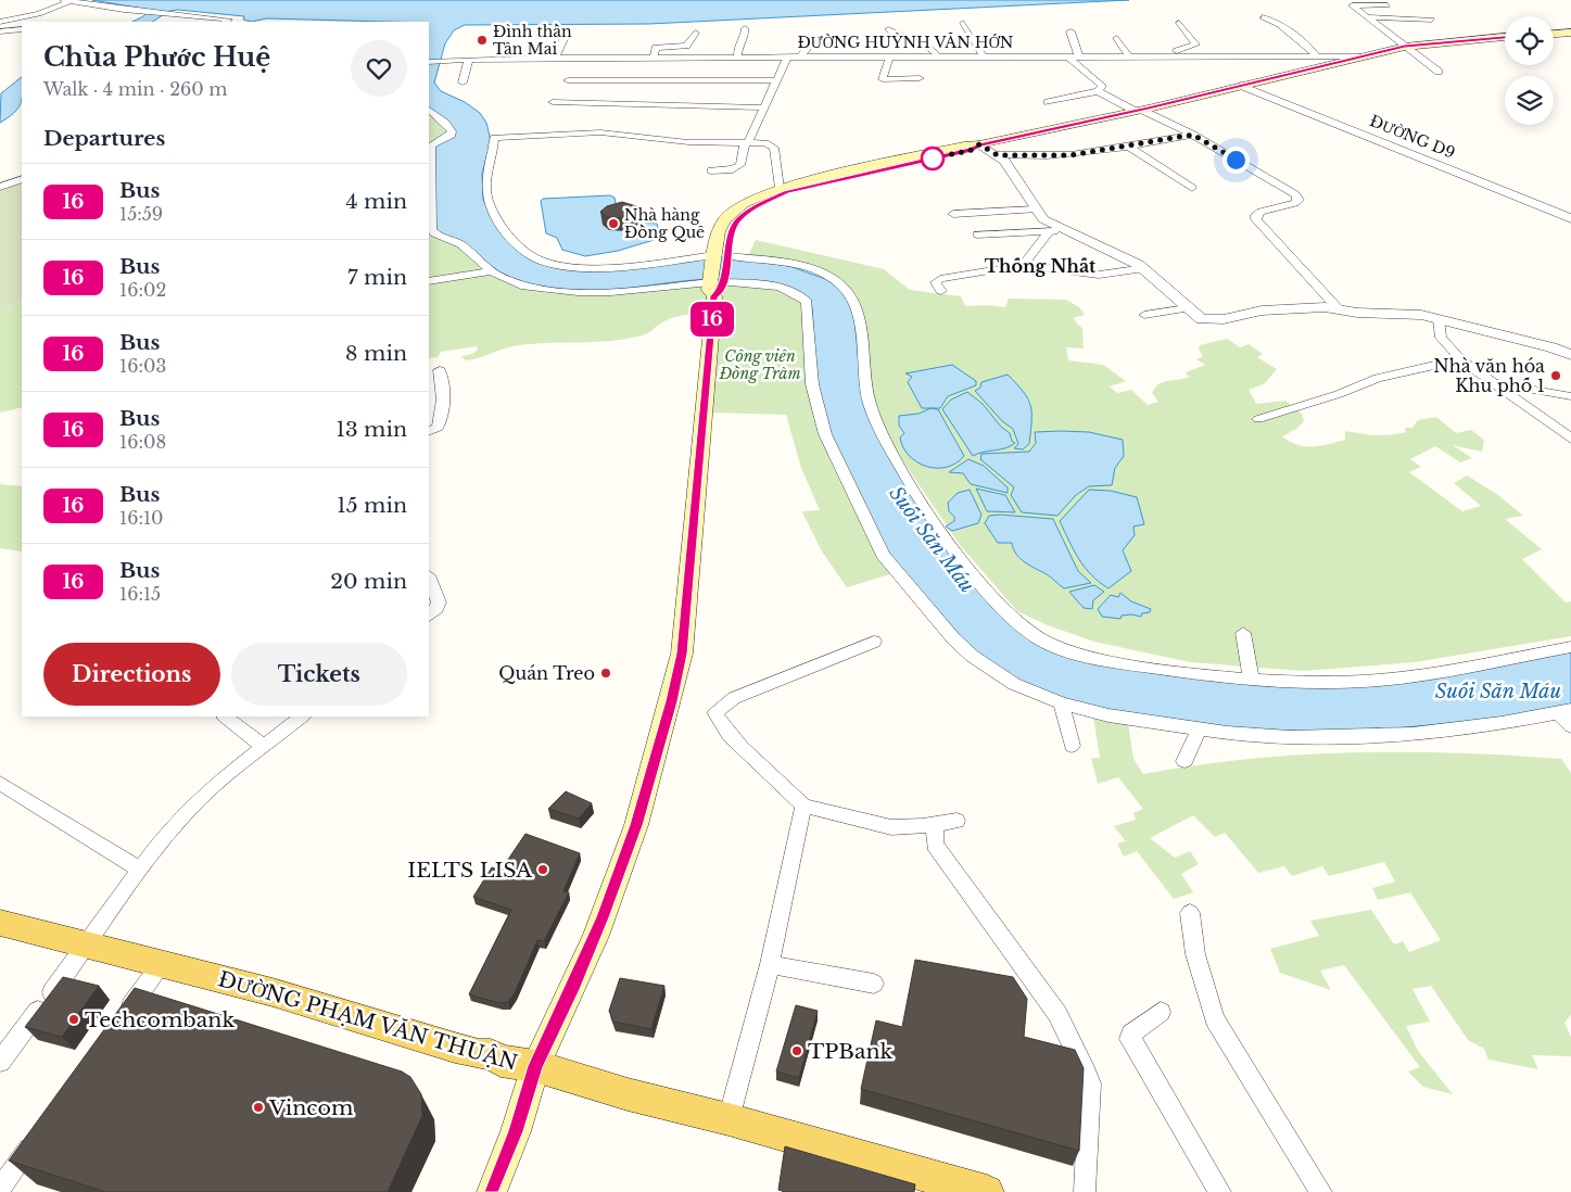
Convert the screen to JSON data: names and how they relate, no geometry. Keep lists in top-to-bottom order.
{
  "streets": {
    "main road": ["ĐƯỜNG PHẠM VĂN THUẬN"],
    "street": ["ĐƯỜNG HUỲNH VĂN HỚN", "ĐƯỜNG D9"]
  },
  "districts": ["Thống Nhất"],
  "water": ["Suối Săn Máu"],
  "parks": ["Công viên Đồng Tràm"],
  "places": [
    "Đình thần Tân Mai",
    "Nhà hàng Đồng Quê",
    "Nhà văn hóa Khu phố 1",
    "Quán Treo",
    "IELTS LISA",
    "Techcombank",
    "TPBank",
    "Vincom"
  ],
  "lines": ["bus line 16"],
  "page": {
    "on_map": "16",
    "heading": [
      ["Chùa Phước Huệ", "Walk · 4 min · 260 m"],
      "Departures"
    ],
    "list": [
      {
        "mark": "16",
        "name": "Bus",
        "note": "15:59",
        "value": "4 min"
      },
      {
        "mark": "16",
        "name": "Bus",
        "note": "16:02",
        "value": "7 min"
      },
      {
        "mark": "16",
        "name": "Bus",
        "note": "16:03",
        "value": "8 min"
      },
      {
        "mark": "16",
        "name": "Bus",
        "note": "16:08",
        "value": "13 min"
      },
      {
        "mark": "16",
        "name": "Bus",
        "note": "16:10",
        "value": "15 min"
      },
      {
        "mark": "16",
        "name": "Bus",
        "note": "16:15",
        "value": "20 min"
      }
    ],
    "buttons": ["Directions", "Tickets"]
  }
}
